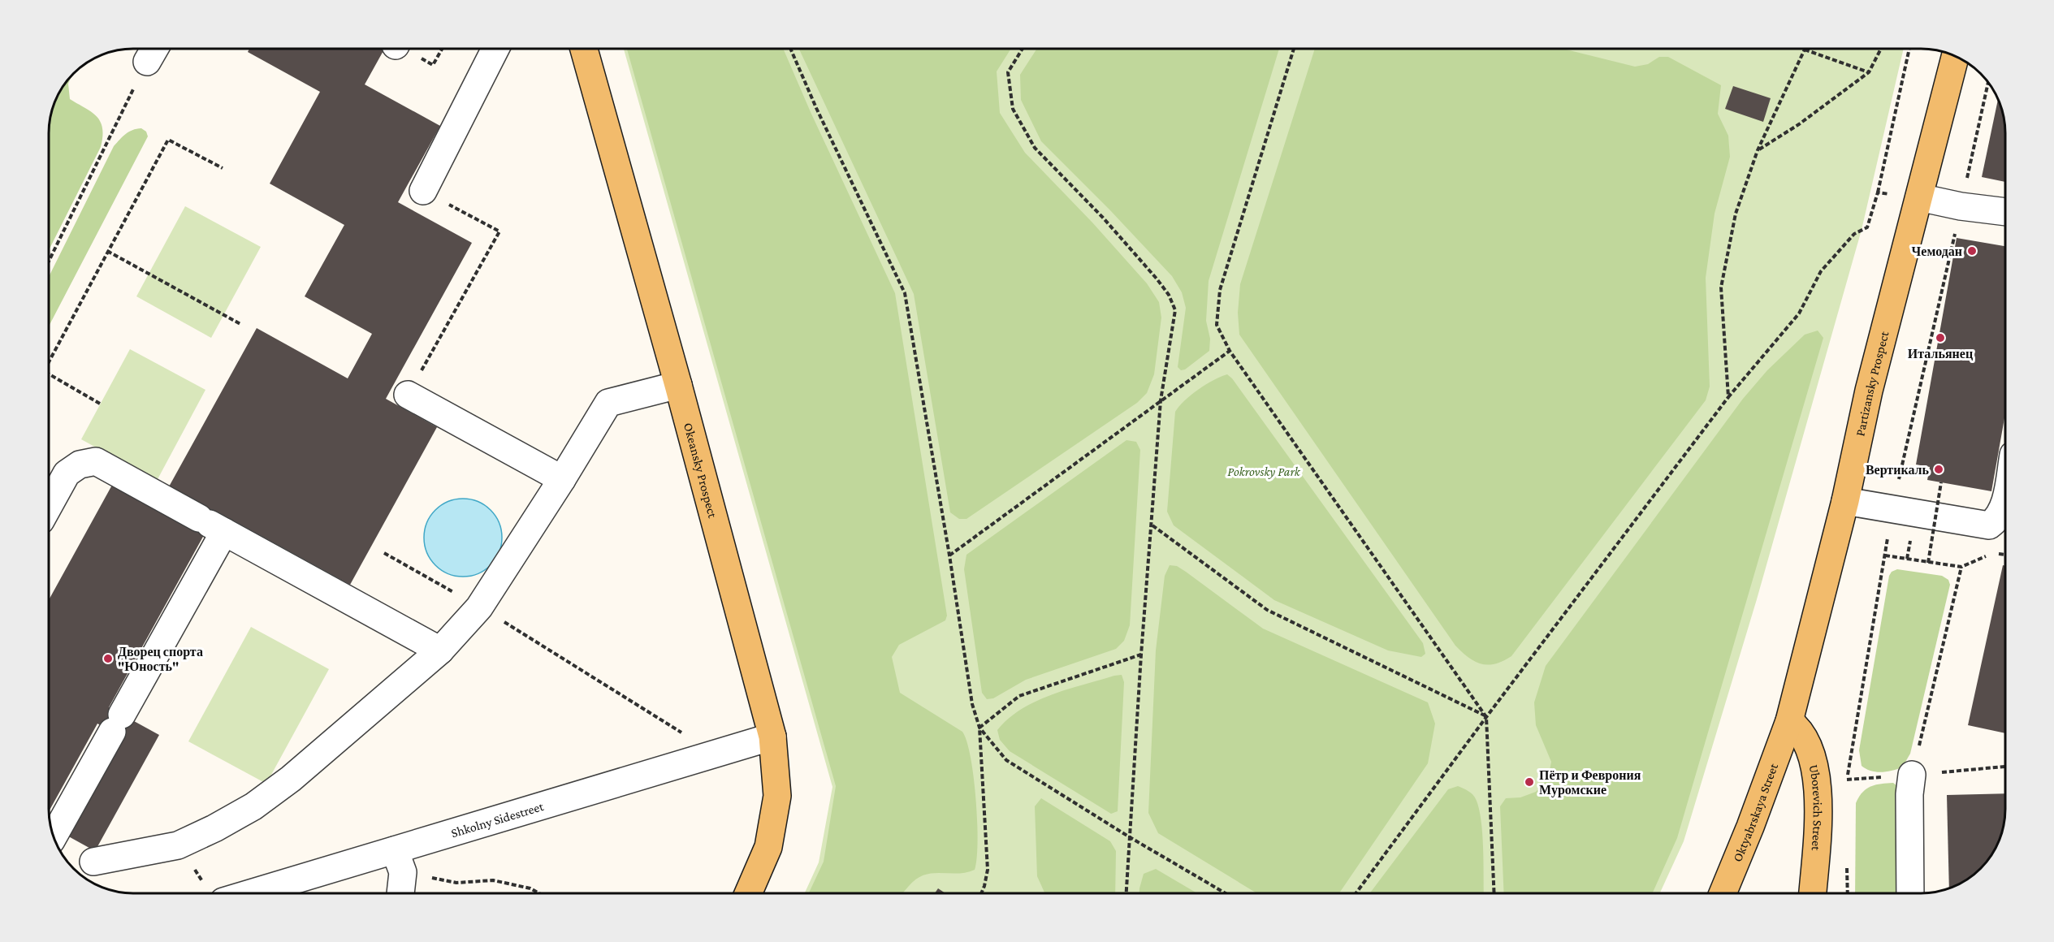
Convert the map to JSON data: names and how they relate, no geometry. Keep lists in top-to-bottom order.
{
  "streets": {
    "main road": [
      "Partizansky Prospect",
      "Okeansky Prospect",
      "Uborevich Street",
      "Oktyabrskaya Street"
    ],
    "street": ["Shkolny Sidestreet"]
  },
  "crossings": [
    ["Partizansky Prospect", "Uborevich Street"],
    ["Partizansky Prospect", "Oktyabrskaya Street"],
    ["Okeansky Prospect", "Shkolny Sidestreet"],
    ["Uborevich Street", "Oktyabrskaya Street"]
  ],
  "parks": ["Pokrovsky Park"],
  "places": [
    "Чемодан",
    "Итальянец",
    "Вертикаль",
    "Дворец спорта \"Юность\"",
    "Пётр и Феврония Муромские"
  ]
}
